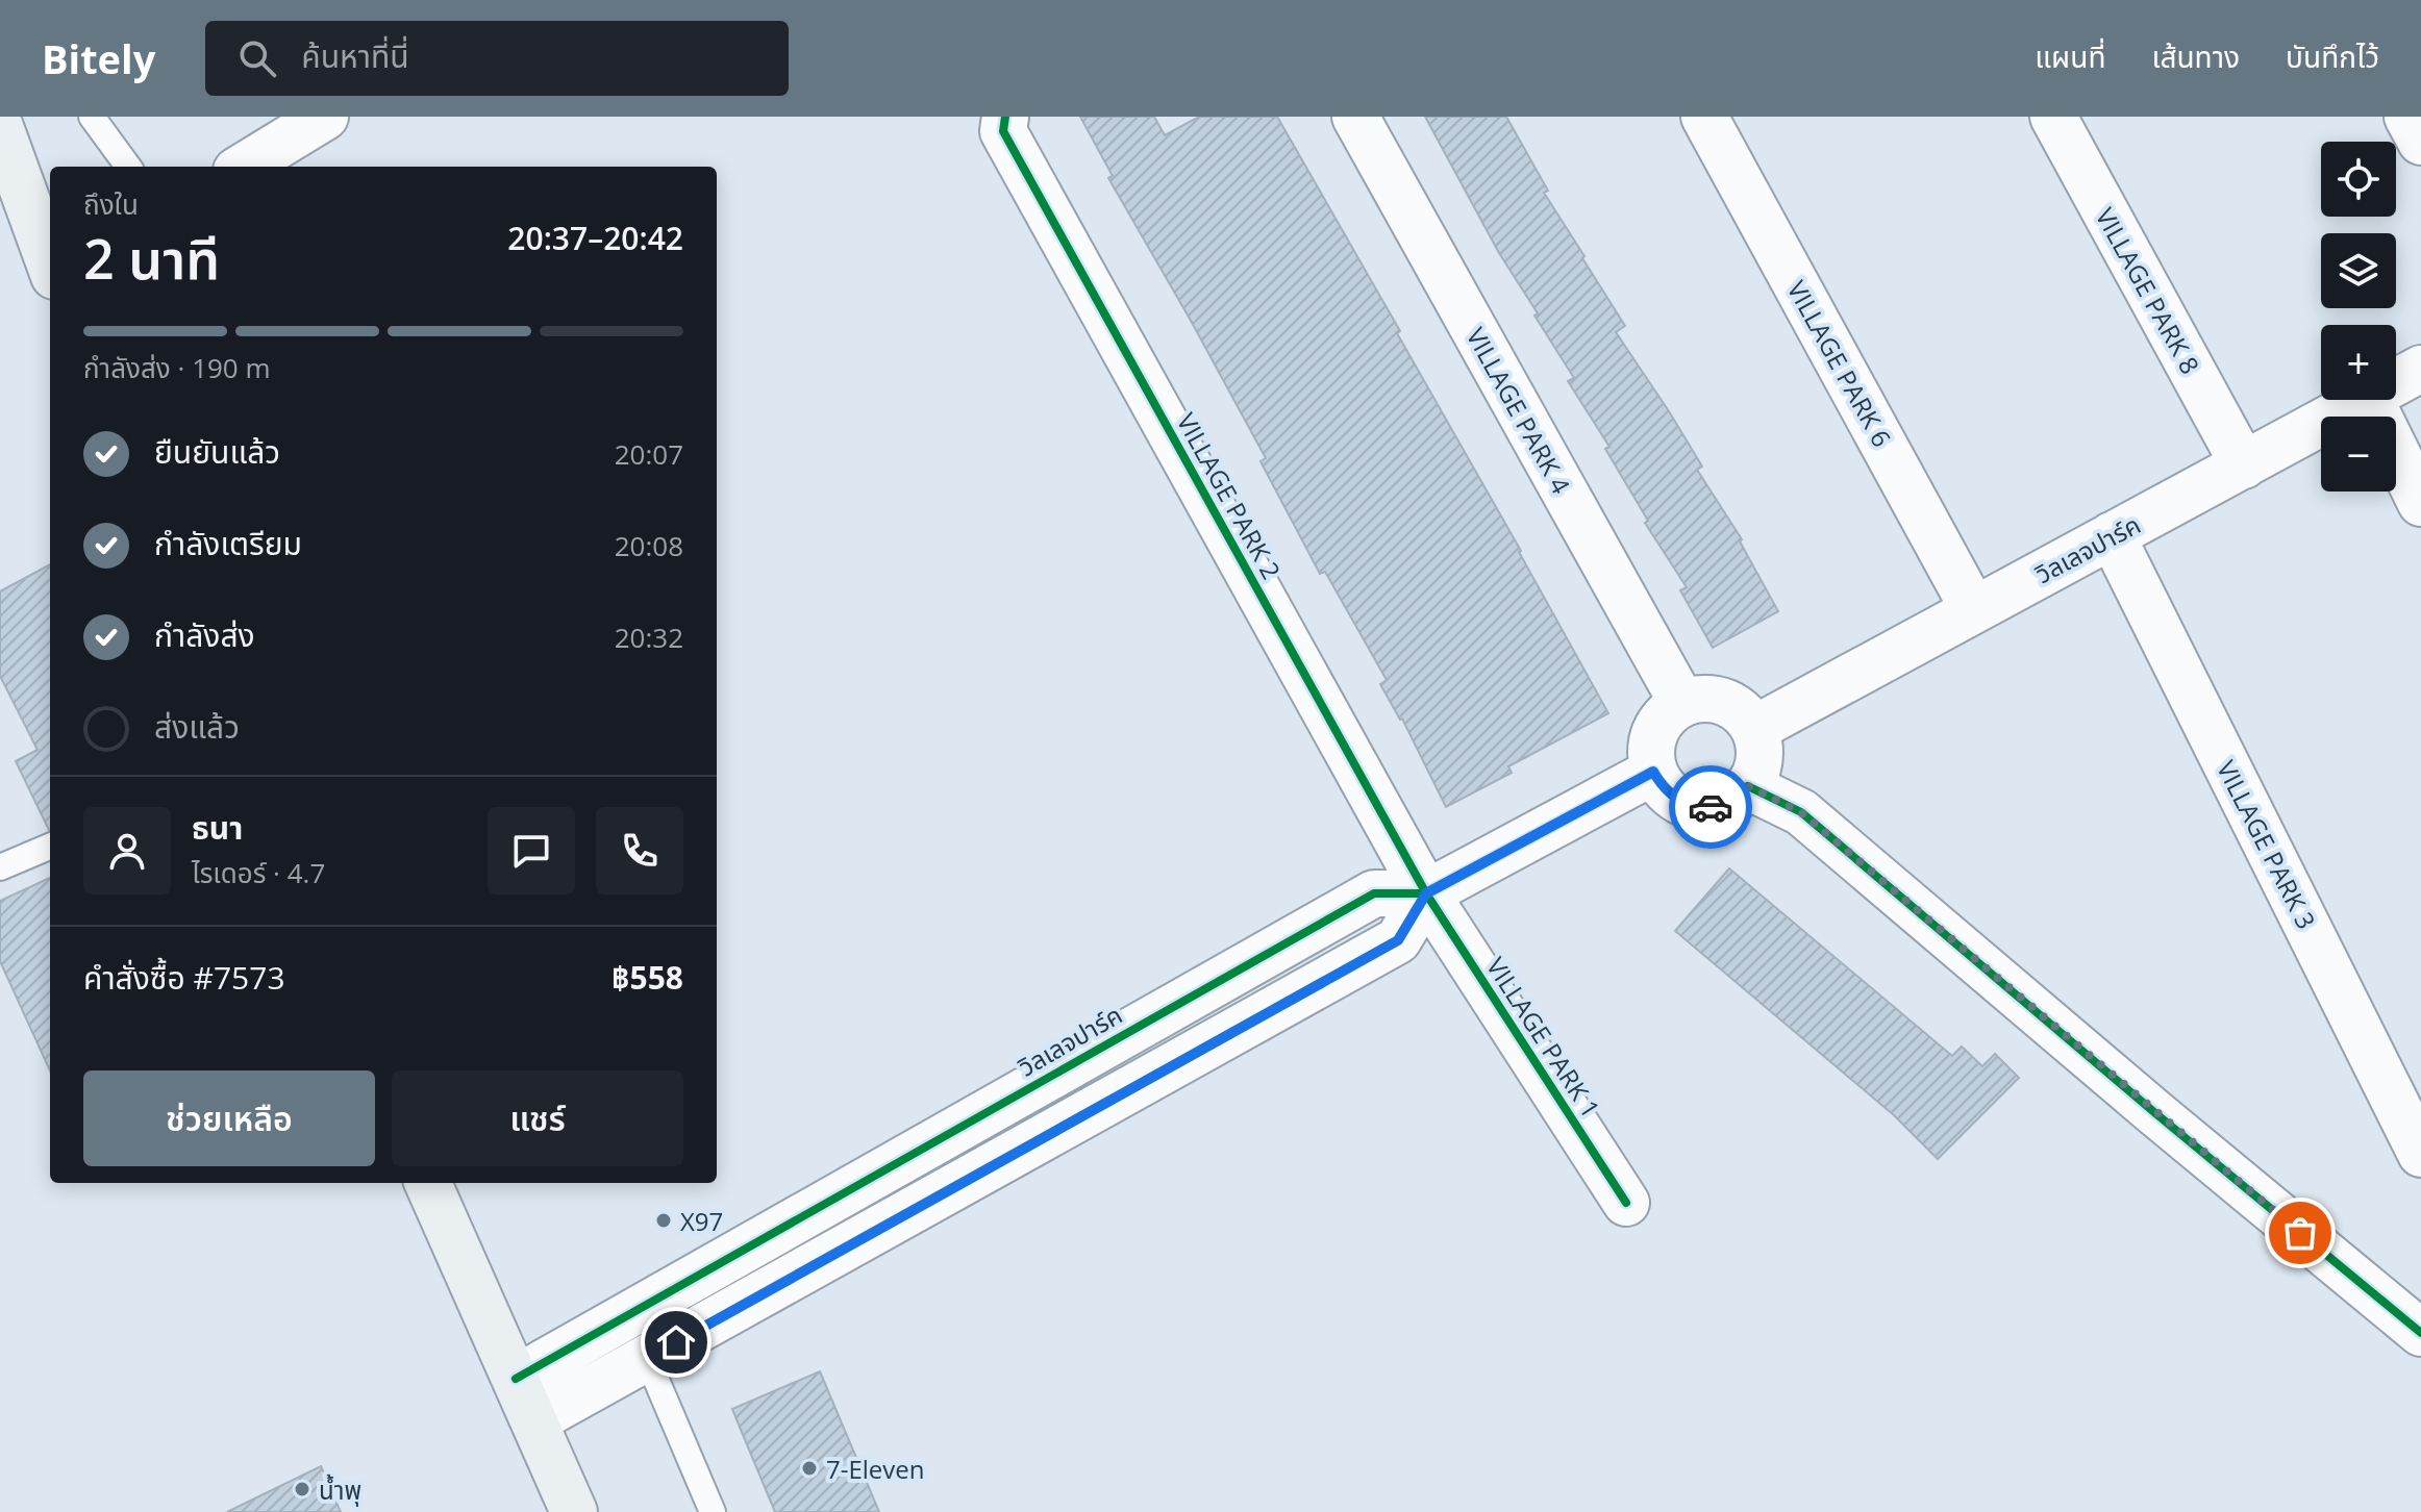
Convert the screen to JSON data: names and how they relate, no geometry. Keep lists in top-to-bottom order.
{
  "streets": {
    "street": [
      "VILLAGE PARK 8",
      "VILLAGE PARK 6",
      "VILLAGE PARK 4",
      "VILLAGE PARK 2",
      "วิลเลจปาร์ค",
      "VILLAGE PARK 3",
      "VILLAGE PARK 1"
    ]
  },
  "crossings": [
    ["VILLAGE PARK 8", "วิลเลจปาร์ค"],
    ["VILLAGE PARK 6", "วิลเลจปาร์ค"],
    ["VILLAGE PARK 4", "วิลเลจปาร์ค"],
    ["VILLAGE PARK 2", "วิลเลจปาร์ค"],
    ["VILLAGE PARK 2", "VILLAGE PARK 1"],
    ["วิลเลจปาร์ค", "VILLAGE PARK 3"],
    ["วิลเลจปาร์ค", "VILLAGE PARK 1"]
  ],
  "places": ["X97", "7-Eleven", "น้ำพุ"],
  "page": {
    "header": "Bitely",
    "search": "ค้นหาที่นี่",
    "nav": ["แผนที่", "เส้นทาง", "บันทึกไว้"],
    "map_buttons": ["+", "−"],
    "heading": ["2 นาที", "ถึงใน", "20:37–20:42"],
    "panel": [
      "ธนา",
      "ไรเดอร์ · 4.7",
      "คำสั่งซื้อ #7573",
      "฿558"
    ],
    "bar": "กำลังส่ง · 190 m",
    "list": [
      ["ยืนยันแล้ว", "20:07"],
      ["กำลังเตรียม", "20:08"],
      ["กำลังส่ง", "20:32"],
      "ส่งแล้ว"
    ],
    "buttons": ["ช่วยเหลือ", "แชร์"]
  }
}
